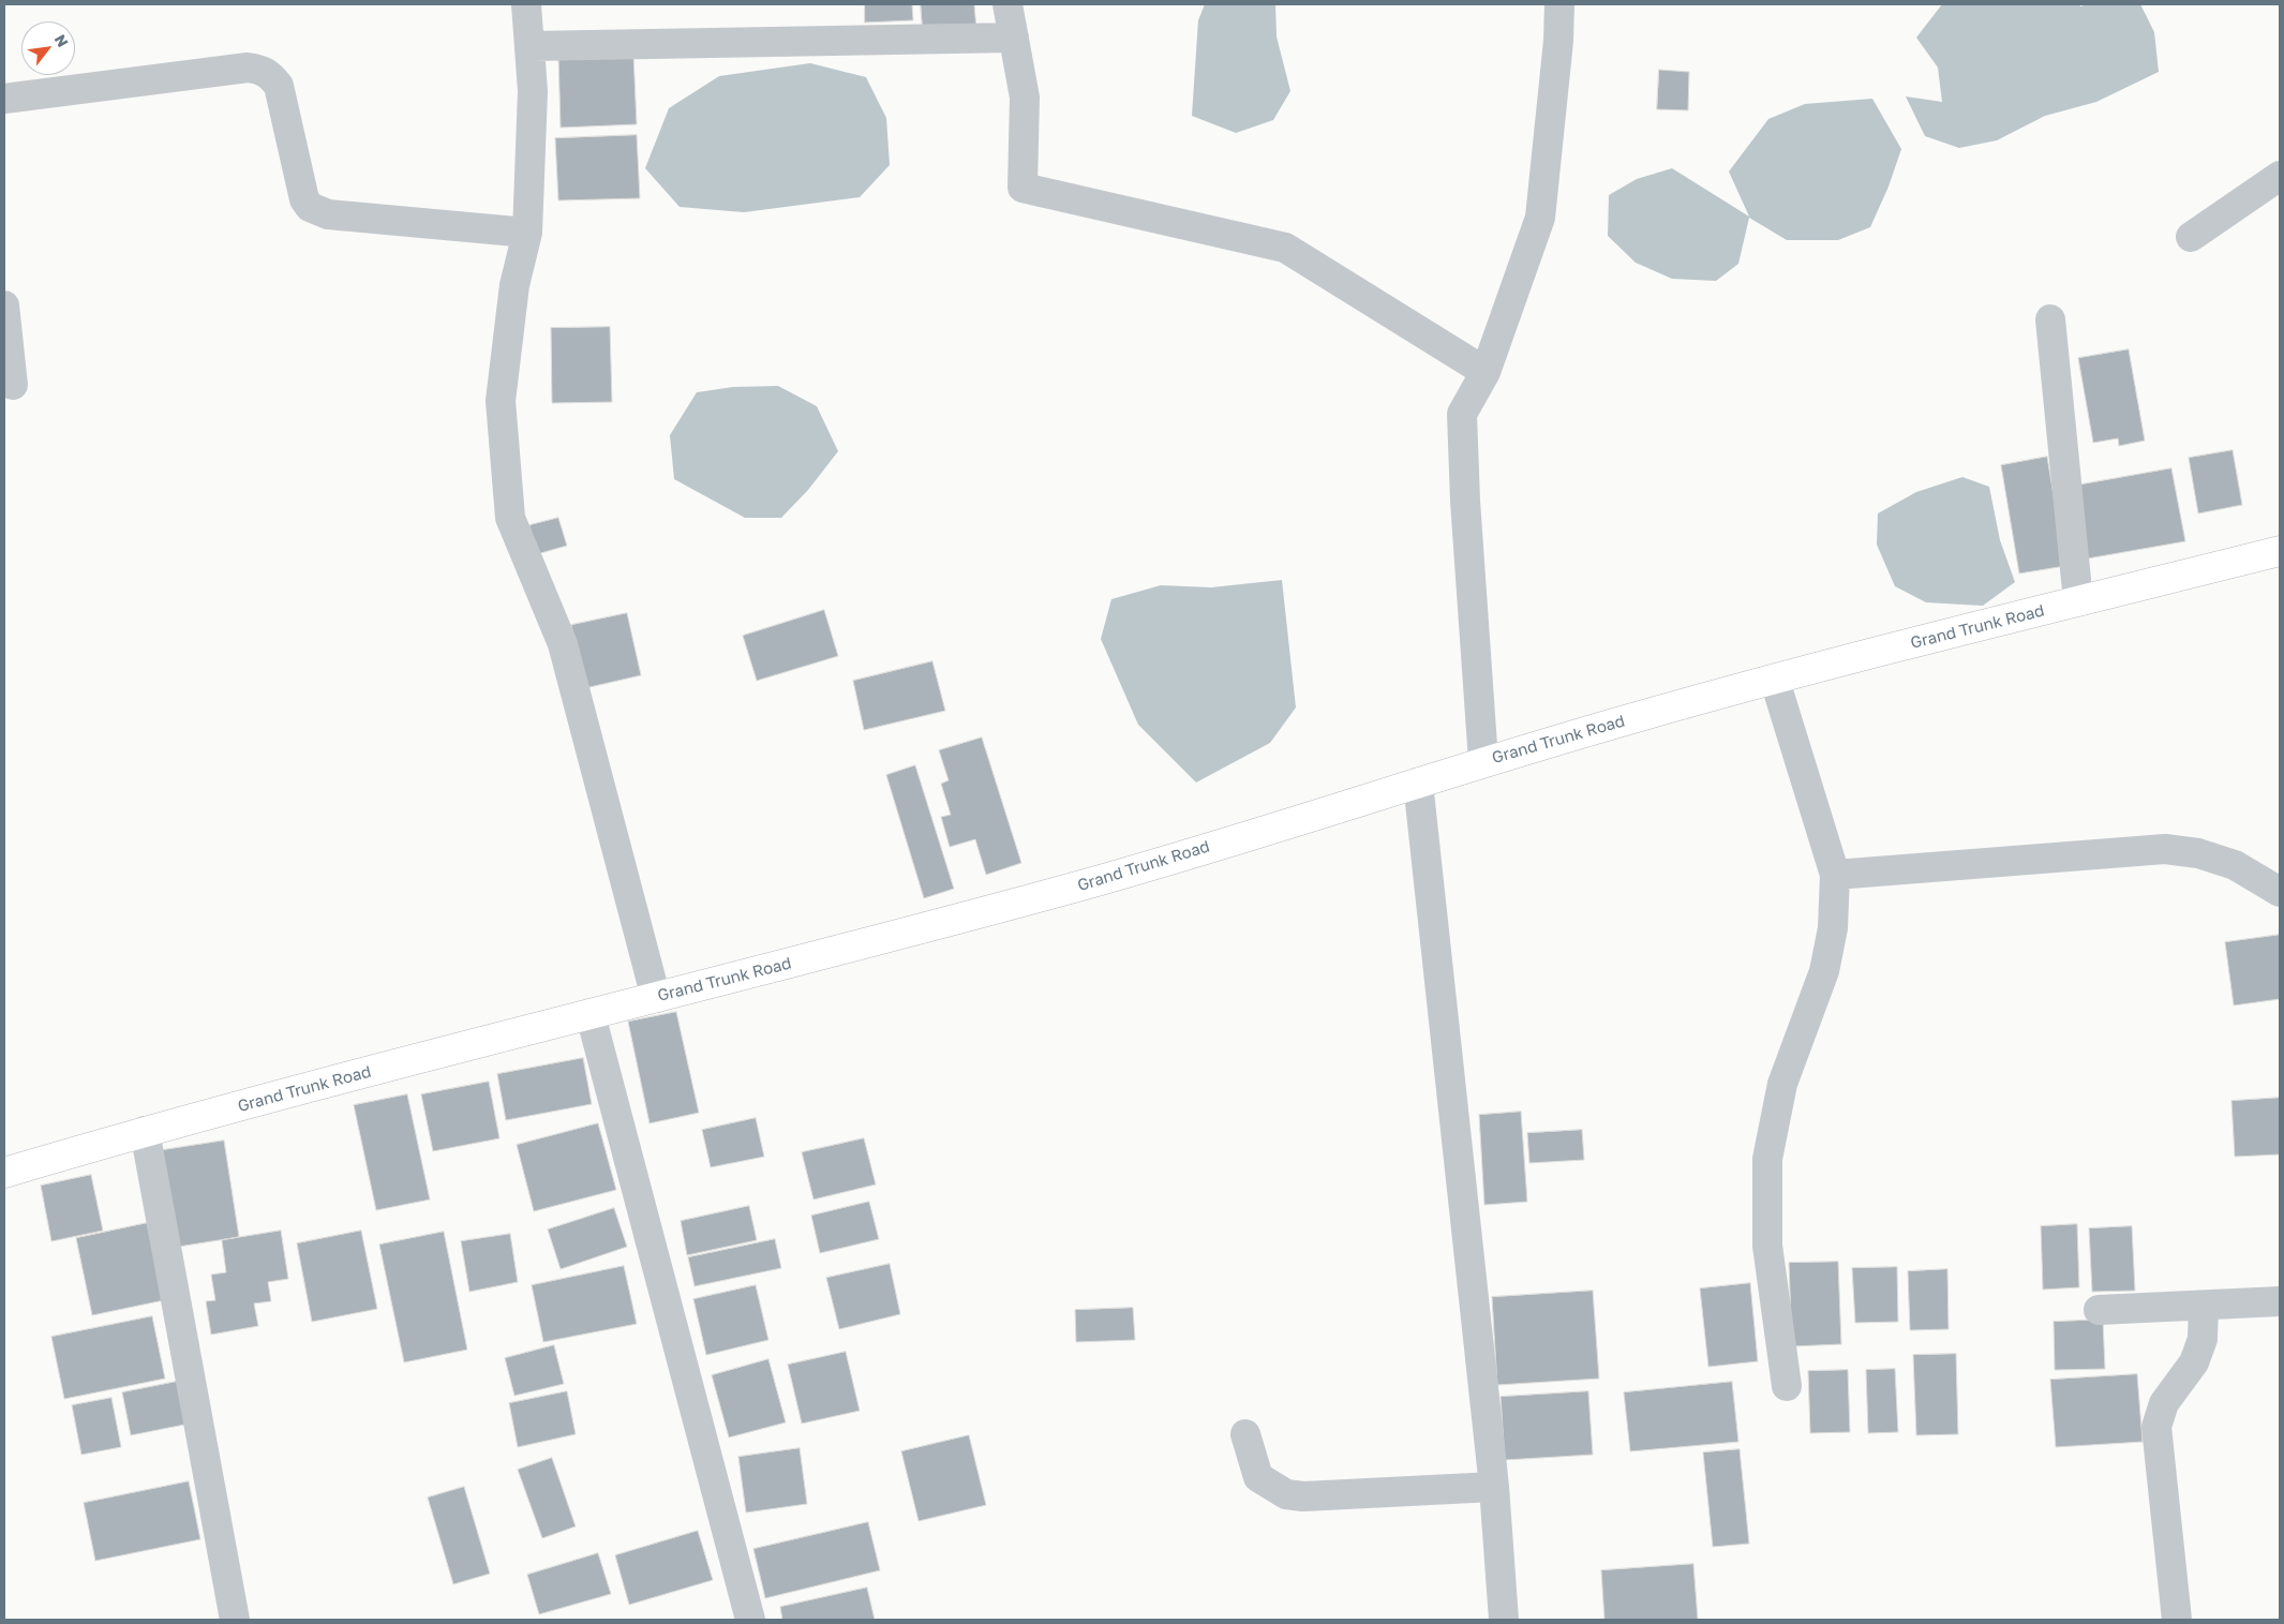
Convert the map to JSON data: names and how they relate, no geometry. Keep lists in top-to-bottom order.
{
  "streets": {
    "main road": ["Grand Trunk Road"]
  },
  "north": "top right"
}
